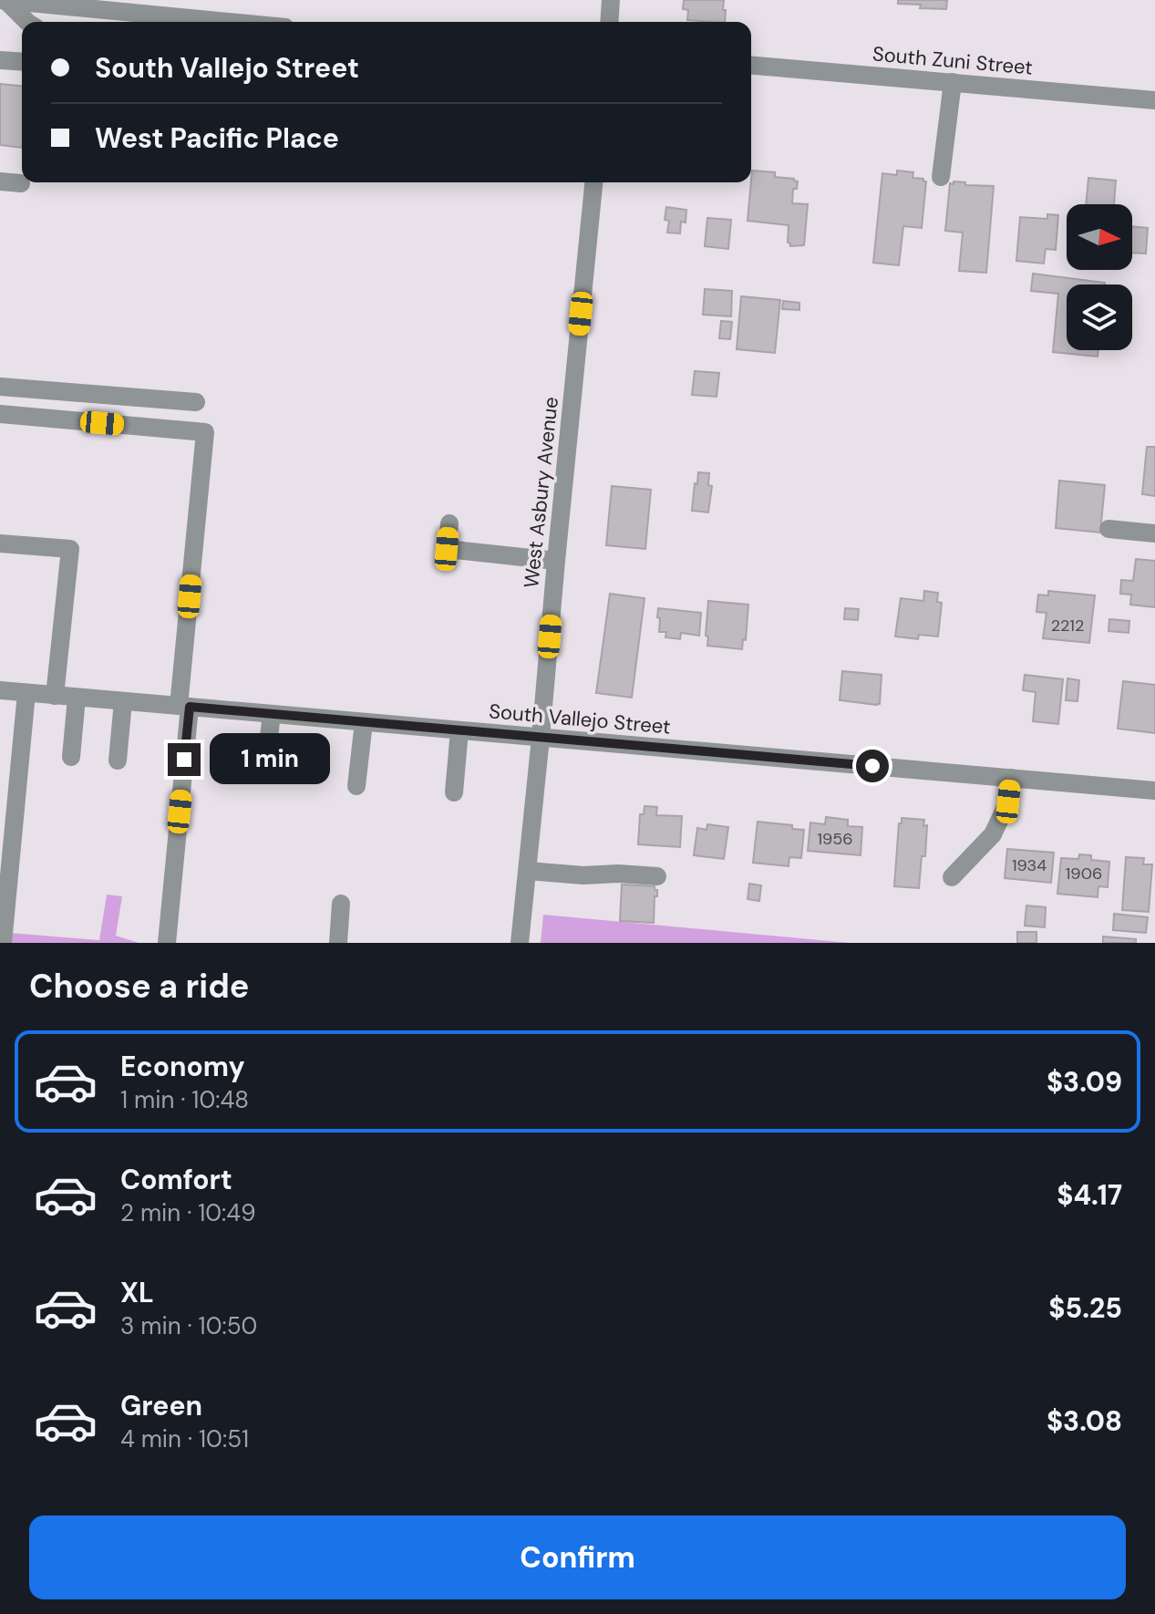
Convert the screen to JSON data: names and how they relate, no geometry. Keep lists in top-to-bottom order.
{
  "streets": {
    "street": ["South Zuni Street", "West Asbury Avenue", "South Vallejo Street"]
  },
  "crossings": [
    ["West Asbury Avenue", "South Vallejo Street"]
  ],
  "house_numbers": [
    "2212",
    "1956",
    "1934",
    "1906"
  ],
  "north": "right",
  "page": {
    "banner": ["South Vallejo Street", "West Pacific Place"],
    "bubble": "1 min",
    "heading": "Choose a ride",
    "list": [
      {
        "name": "Economy",
        "note": "1 min · 10:48",
        "value": "$3.09"
      },
      {
        "name": "Comfort",
        "note": "2 min · 10:49",
        "value": "$4.17"
      },
      {
        "name": "XL",
        "note": "3 min · 10:50",
        "value": "$5.25"
      },
      {
        "name": "Green",
        "note": "4 min · 10:51",
        "value": "$3.08"
      }
    ],
    "buttons": "Confirm"
  }
}
